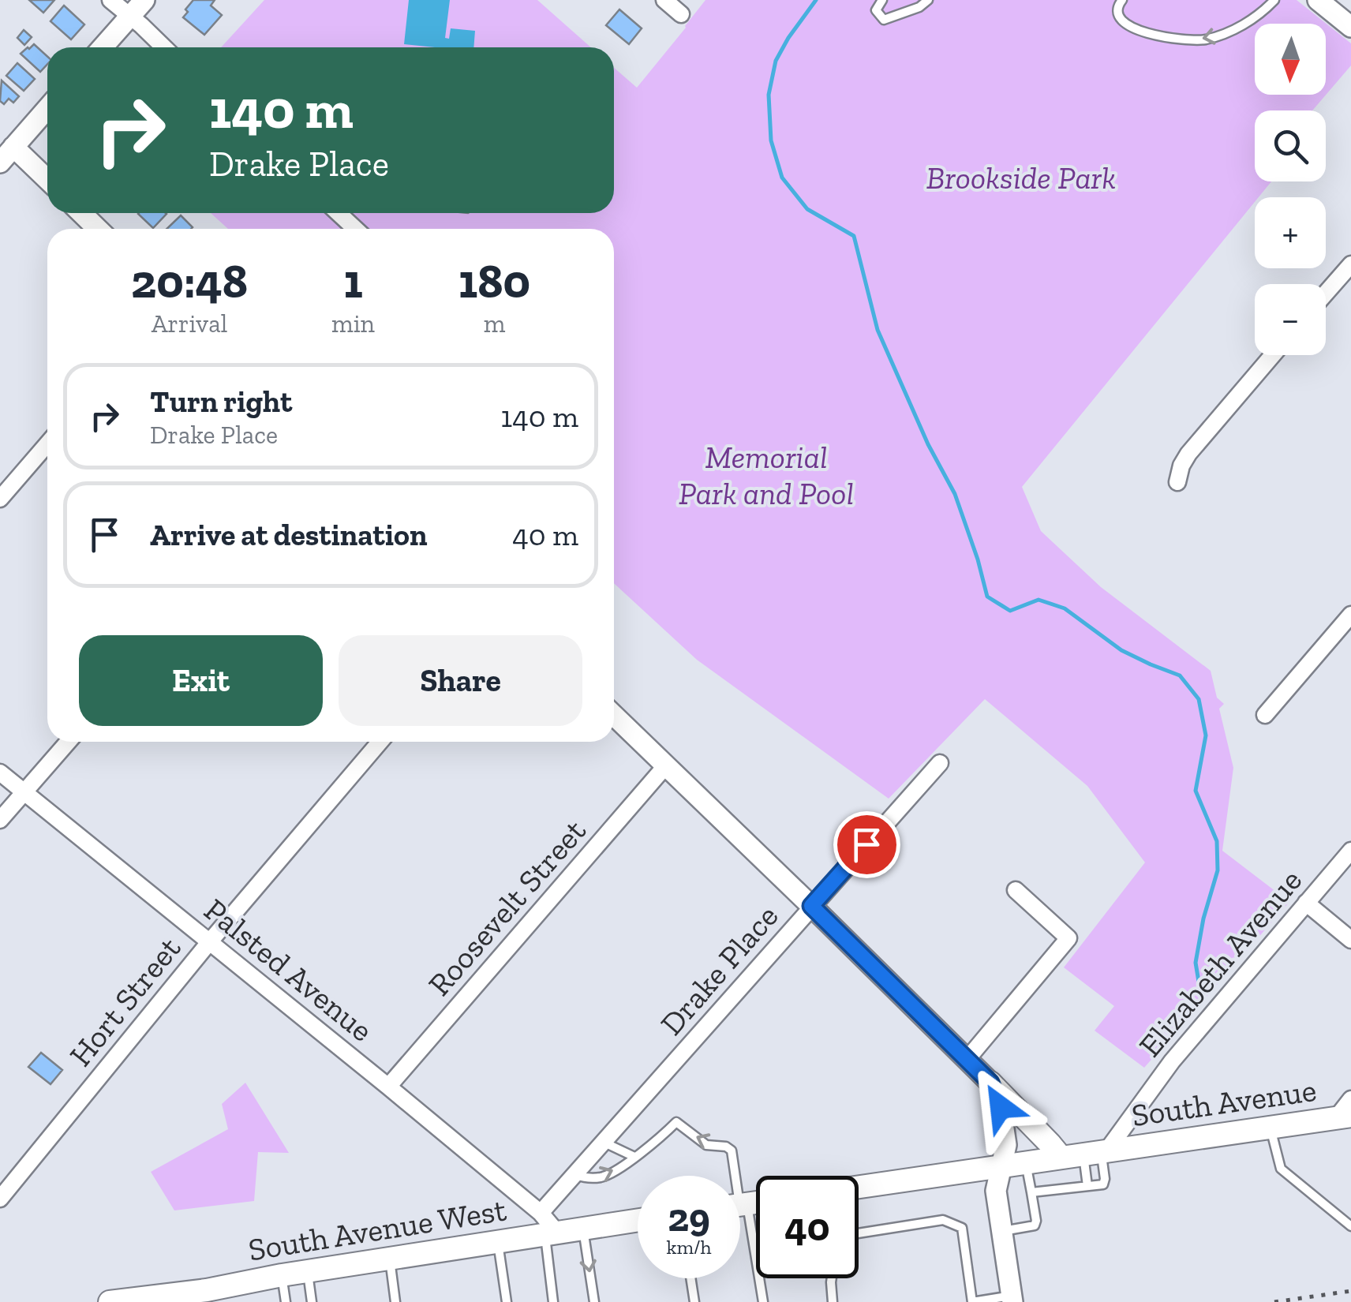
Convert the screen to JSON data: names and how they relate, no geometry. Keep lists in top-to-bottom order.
{
  "streets": {
    "main road": ["South Avenue", "South Avenue West"],
    "street": [
      "Roosevelt Street",
      "Elizabeth Avenue",
      "Palsted Avenue",
      "Drake Place",
      "Hort Street"
    ]
  },
  "crossings": [
    ["Roosevelt Street", "Palsted Avenue"],
    ["Elizabeth Avenue", "South Avenue"],
    ["Palsted Avenue", "Drake Place"],
    ["Palsted Avenue", "Hort Street"],
    ["Palsted Avenue", "South Avenue West"],
    ["Drake Place", "South Avenue West"]
  ],
  "parks": ["Brookside Park", "Memorial Park and Pool"],
  "north": "bottom",
  "page": {
    "map_buttons": ["+", "−"],
    "turn": ["140 m", "Drake Place"],
    "eta": [
      "20:48",
      "Arrival",
      "1",
      "min",
      "180",
      "m"
    ],
    "list": [
      {
        "name": "Turn right",
        "note": "Drake Place",
        "value": "140 m"
      },
      {
        "name": "Arrive at destination",
        "value": "40 m"
      }
    ],
    "buttons": ["Exit", "Share"],
    "speed": "29 km/h",
    "limit": "40"
  }
}
